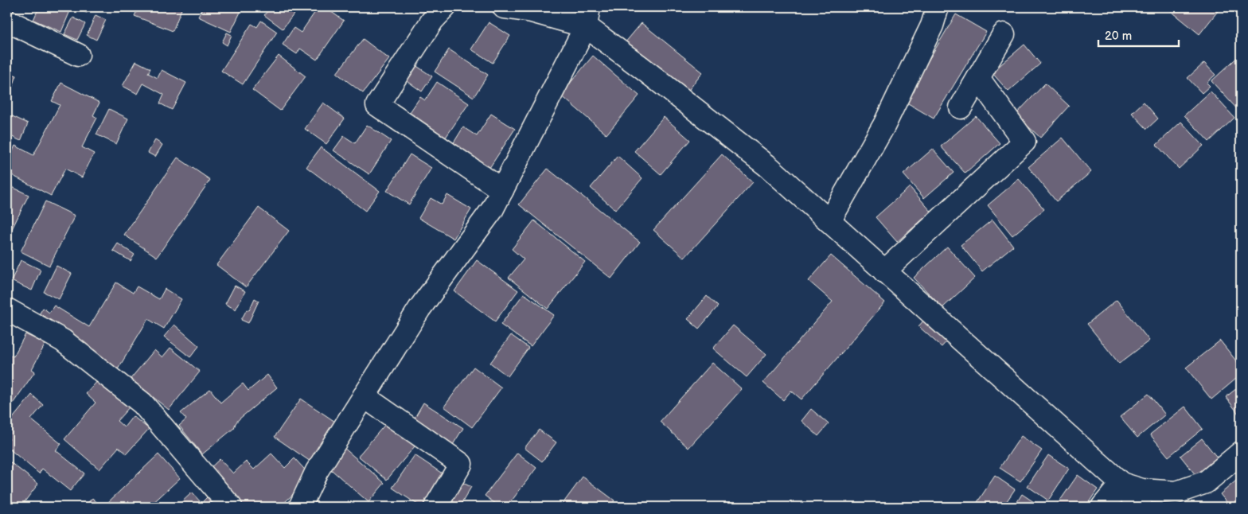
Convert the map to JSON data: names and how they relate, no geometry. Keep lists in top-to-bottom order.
{
  "scale_bar": "20 m"
}
